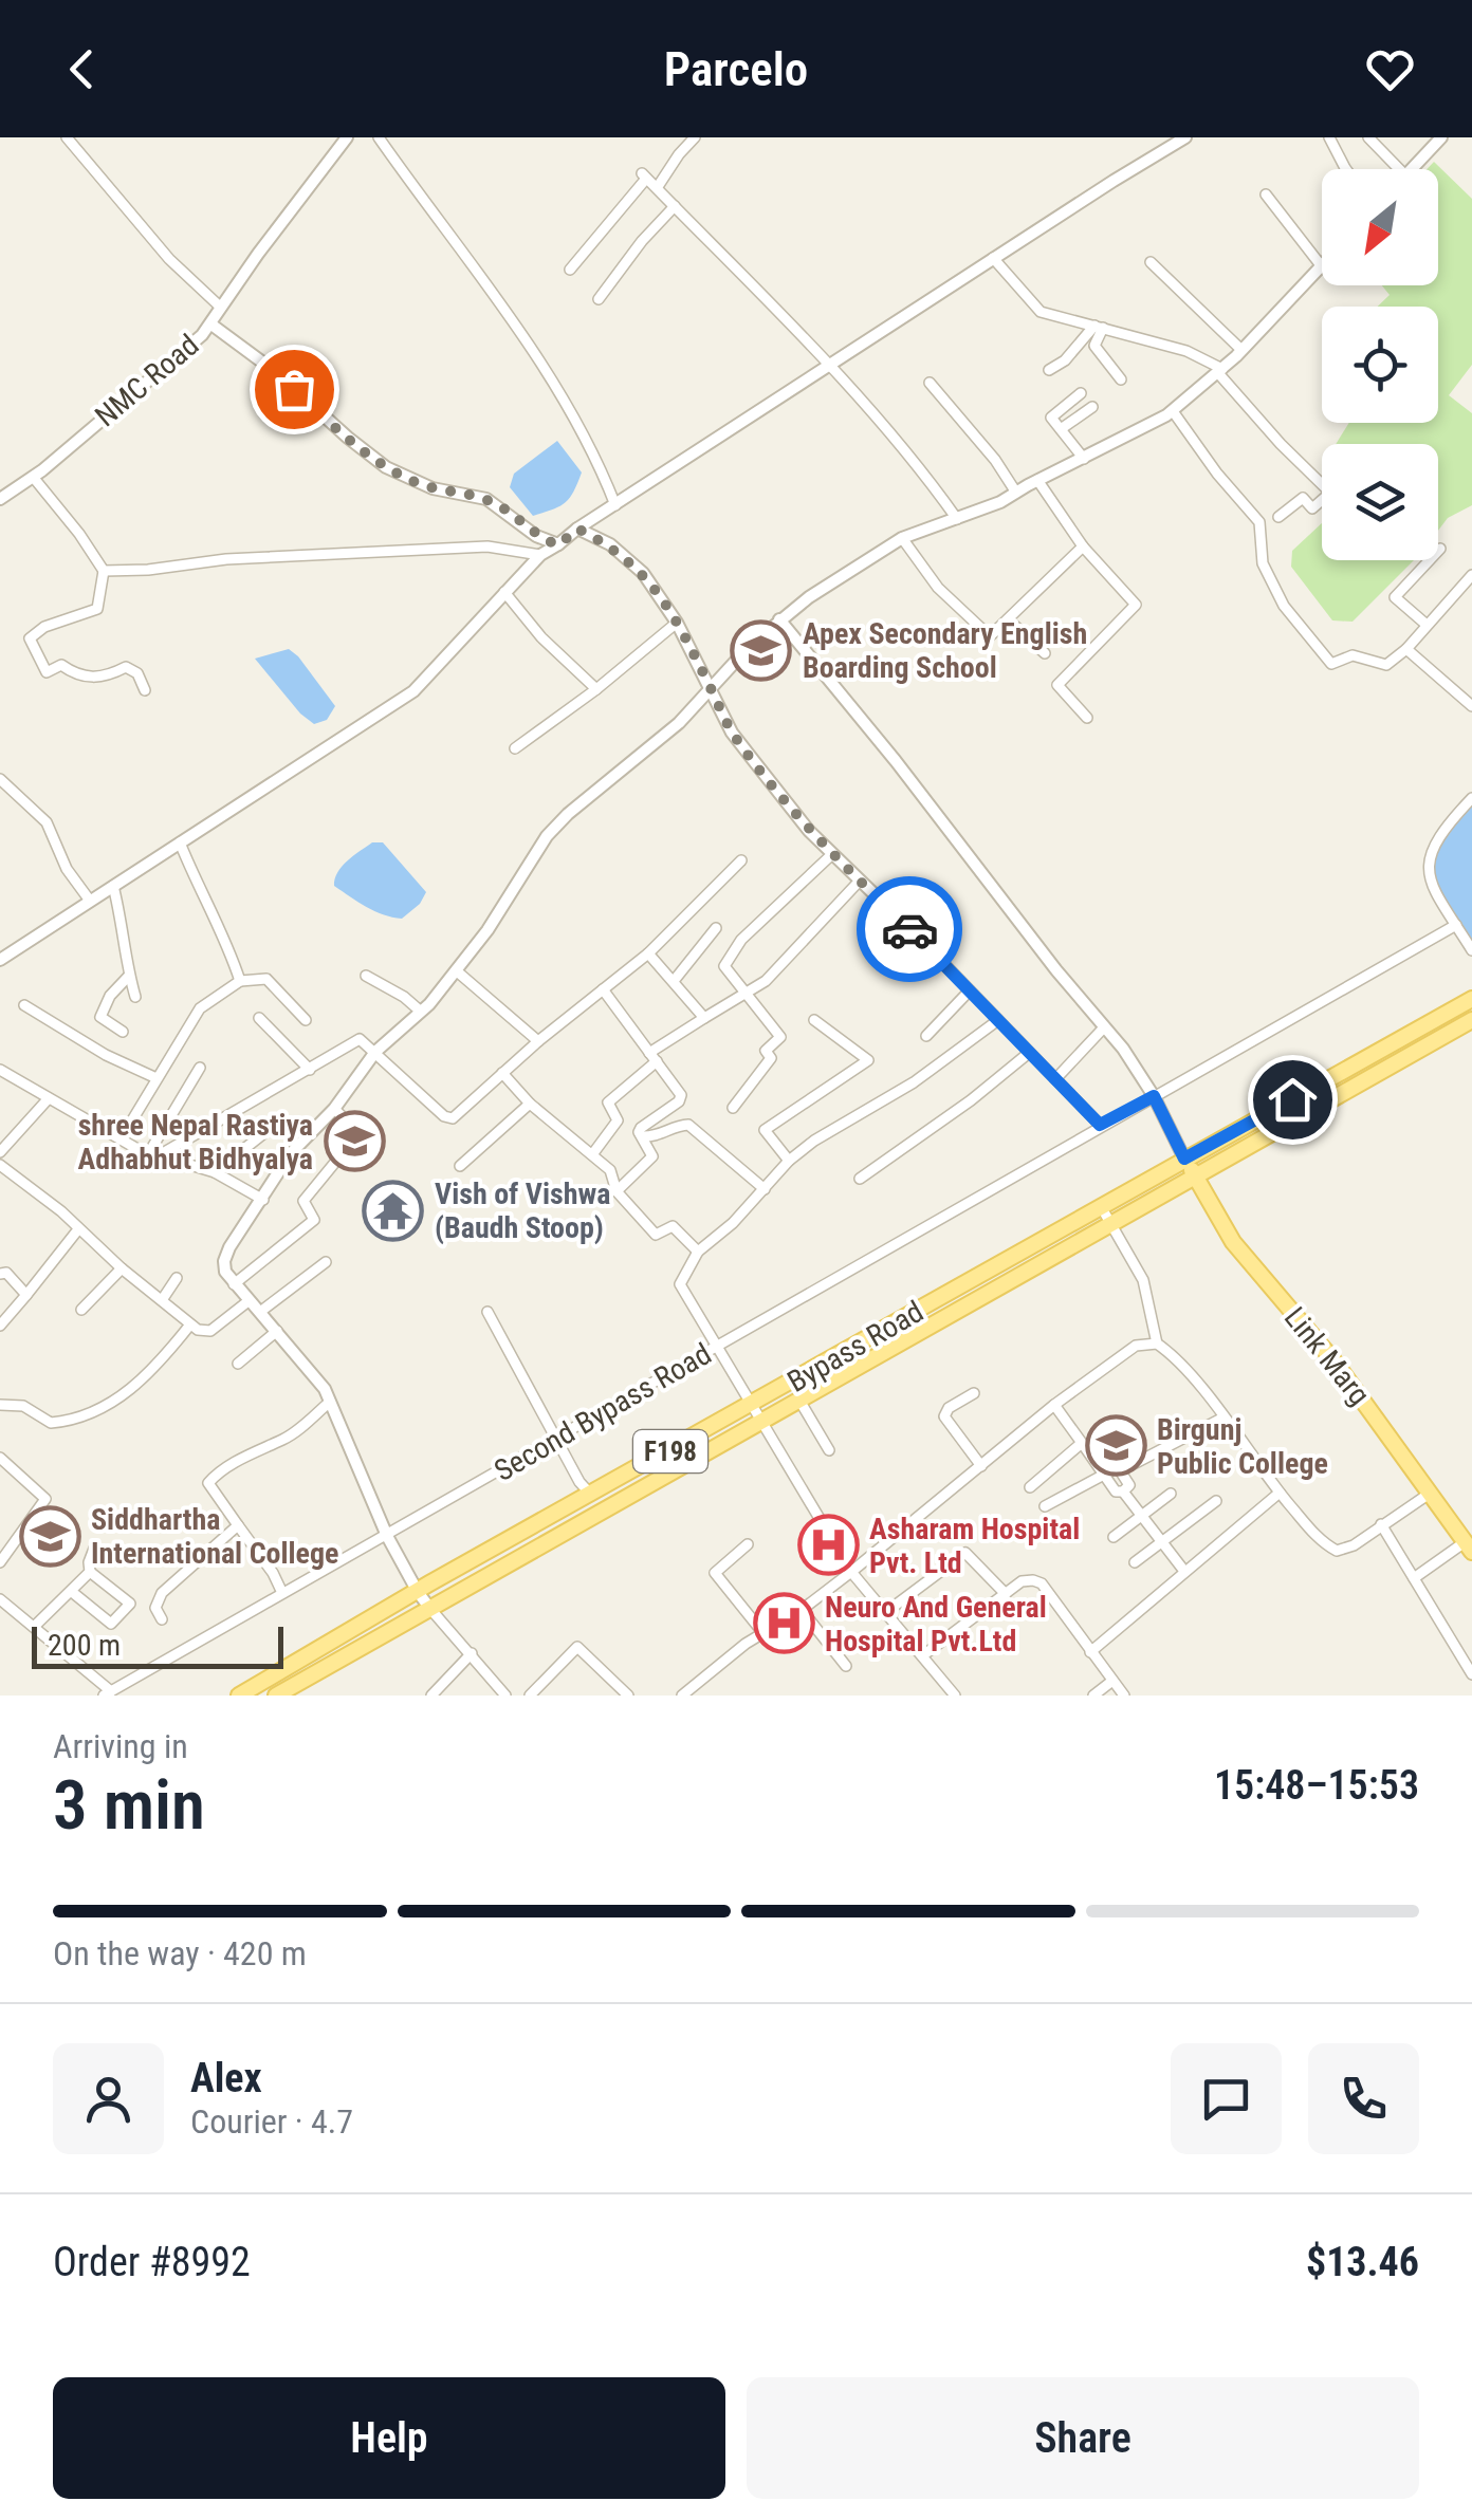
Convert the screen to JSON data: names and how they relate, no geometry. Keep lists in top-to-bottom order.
{
  "streets": {
    "main road": ["Bypass Road", "Link Marg", "F198"],
    "street": ["NMC Road", "Second Bypass Road"]
  },
  "crossings": [
    ["Bypass Road", "Link Marg"]
  ],
  "places": {
    "school or university": [
      "Apex Secondary English Boarding School",
      "shree Nepal Rastiya Adhabhut Bidhyalya",
      "Birgunj Public College",
      "Siddhartha International College"
    ],
    "temple": ["Vish of Vishwa (Baudh Stoop)"],
    "hospital": ["Asharam Hospital Pvt. Ltd", "Neuro And General Hospital Pvt.Ltd"]
  },
  "scale_bar": "200 m",
  "north": "bottom left",
  "page": {
    "header": "Parcelo",
    "scale": "200 m",
    "heading": ["3 min", "Arriving in", "15:48–15:53"],
    "panel": [
      "Alex",
      "Courier · 4.7",
      "Order #8992",
      "$13.46"
    ],
    "bar": "On the way · 420 m",
    "buttons": ["Help", "Share"]
  }
}
